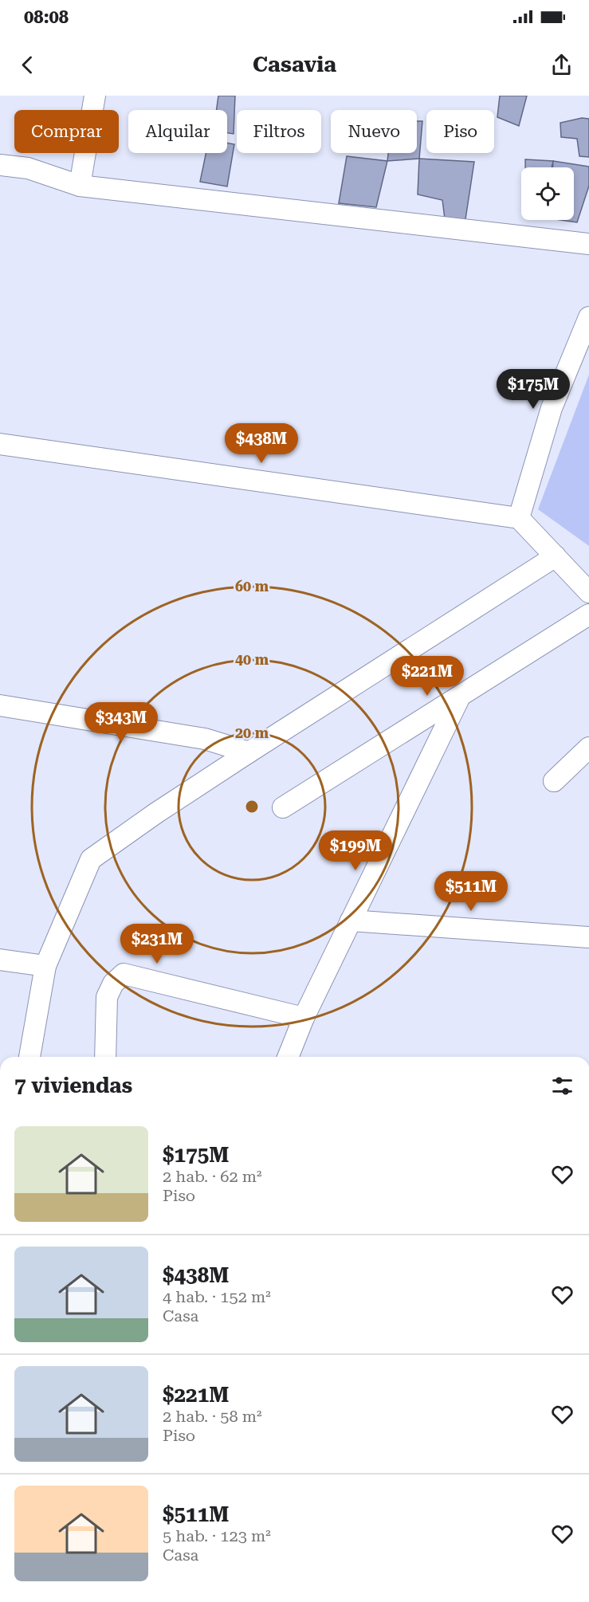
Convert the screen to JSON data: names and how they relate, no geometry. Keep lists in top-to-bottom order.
{
  "page": {
    "status": "08:08",
    "header": "Casavia",
    "chip": [
      "Comprar",
      "Alquilar",
      "Filtros",
      "Nuevo",
      "Piso"
    ],
    "price": [
      "$175M",
      "$438M",
      "$221M",
      "$343M",
      "$199M",
      "$511M",
      "$231M"
    ],
    "heading": "7 viviendas",
    "list": [
      {
        "name": "$175M",
        "note": "2 hab. · 62 m² · Piso"
      },
      {
        "name": "$438M",
        "note": "4 hab. · 152 m² · Casa"
      },
      {
        "name": "$221M",
        "note": "2 hab. · 58 m² · Piso"
      },
      {
        "name": "$511M",
        "note": "5 hab. · 123 m² · Casa"
      }
    ]
  },
  "rings": ["60 m", "40 m", "20 m"]
}
